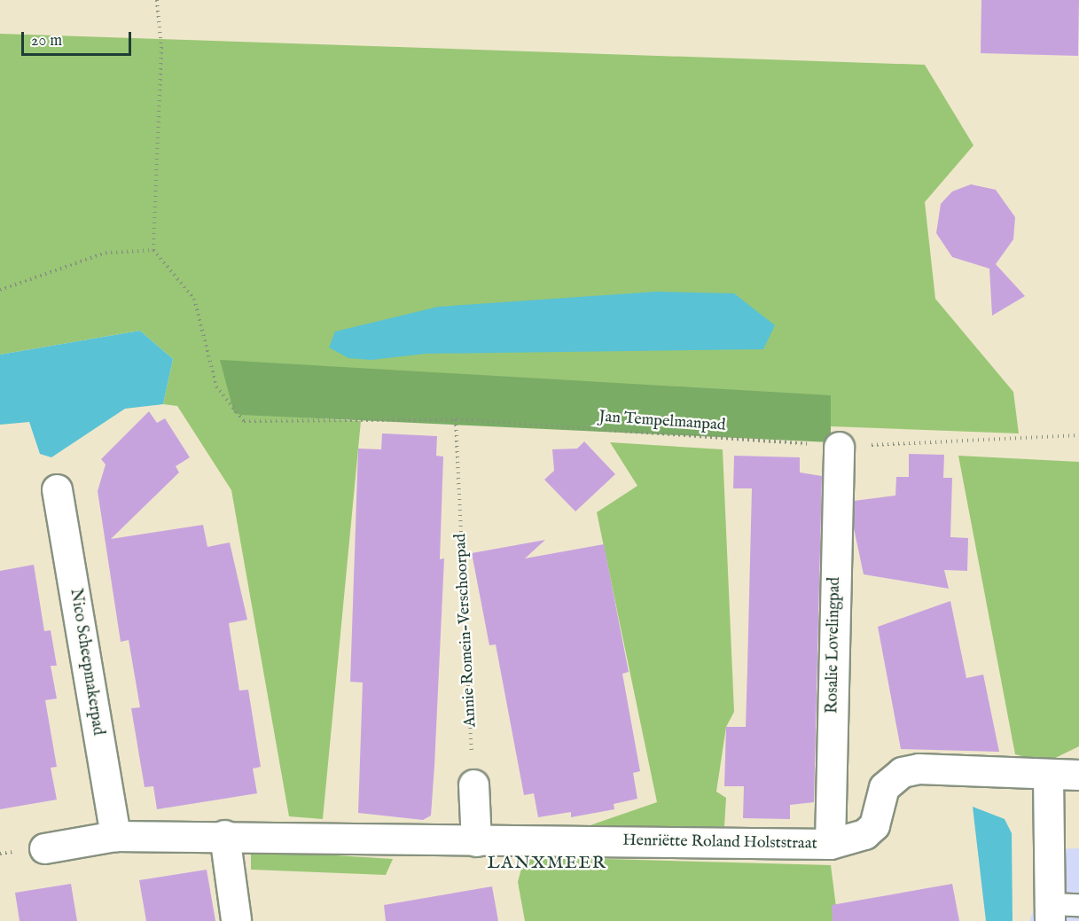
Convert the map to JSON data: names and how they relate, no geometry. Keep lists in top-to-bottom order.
{
  "streets": {
    "street": ["Rosalie Lovelingpad", "Nico Scheepmakerpad", "Henriëtte Roland Holststraat"],
    "path": ["Jan Tempelmanpad", "Annie Romein-Verschoorpad"]
  },
  "crossings": [
    ["Jan Tempelmanpad", "Annie Romein-Verschoorpad"],
    ["Jan Tempelmanpad", "Rosalie Lovelingpad"],
    ["Rosalie Lovelingpad", "Henriëtte Roland Holststraat"],
    ["Nico Scheepmakerpad", "Henriëtte Roland Holststraat"]
  ],
  "districts": ["LANXMEER"],
  "scale_bar": "20 m"
}
